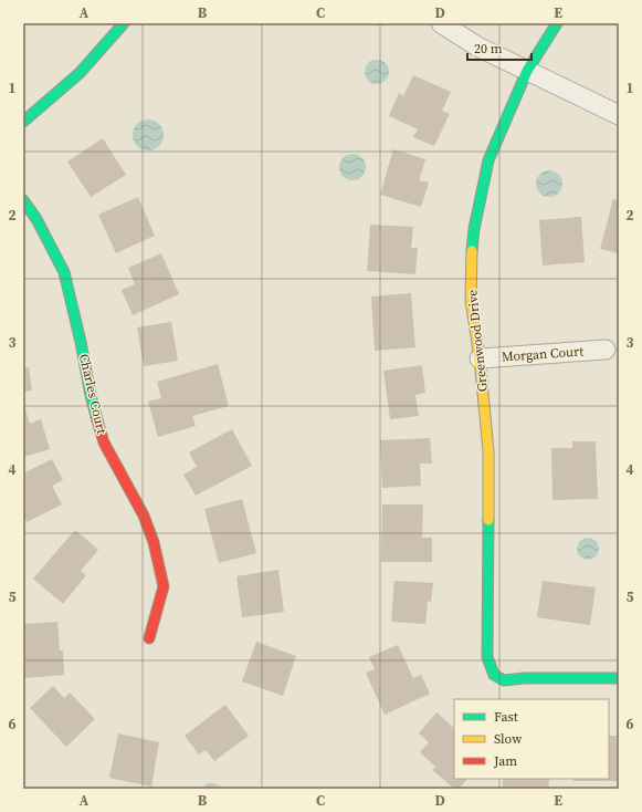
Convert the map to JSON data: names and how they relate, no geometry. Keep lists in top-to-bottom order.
{
  "streets": {
    "street": ["Greenwood Drive", "Morgan Court", "Charles Court"]
  },
  "crossings": [
    ["Greenwood Drive", "Morgan Court"]
  ],
  "legend": ["Fast", "Slow", "Jam"],
  "scale_bar": "20 m",
  "grid": {
    "columns": [
      "A",
      "B",
      "C",
      "D",
      "E"
    ],
    "rows": [
      "1",
      "2",
      "3",
      "4",
      "5",
      "6"
    ]
  }
}
